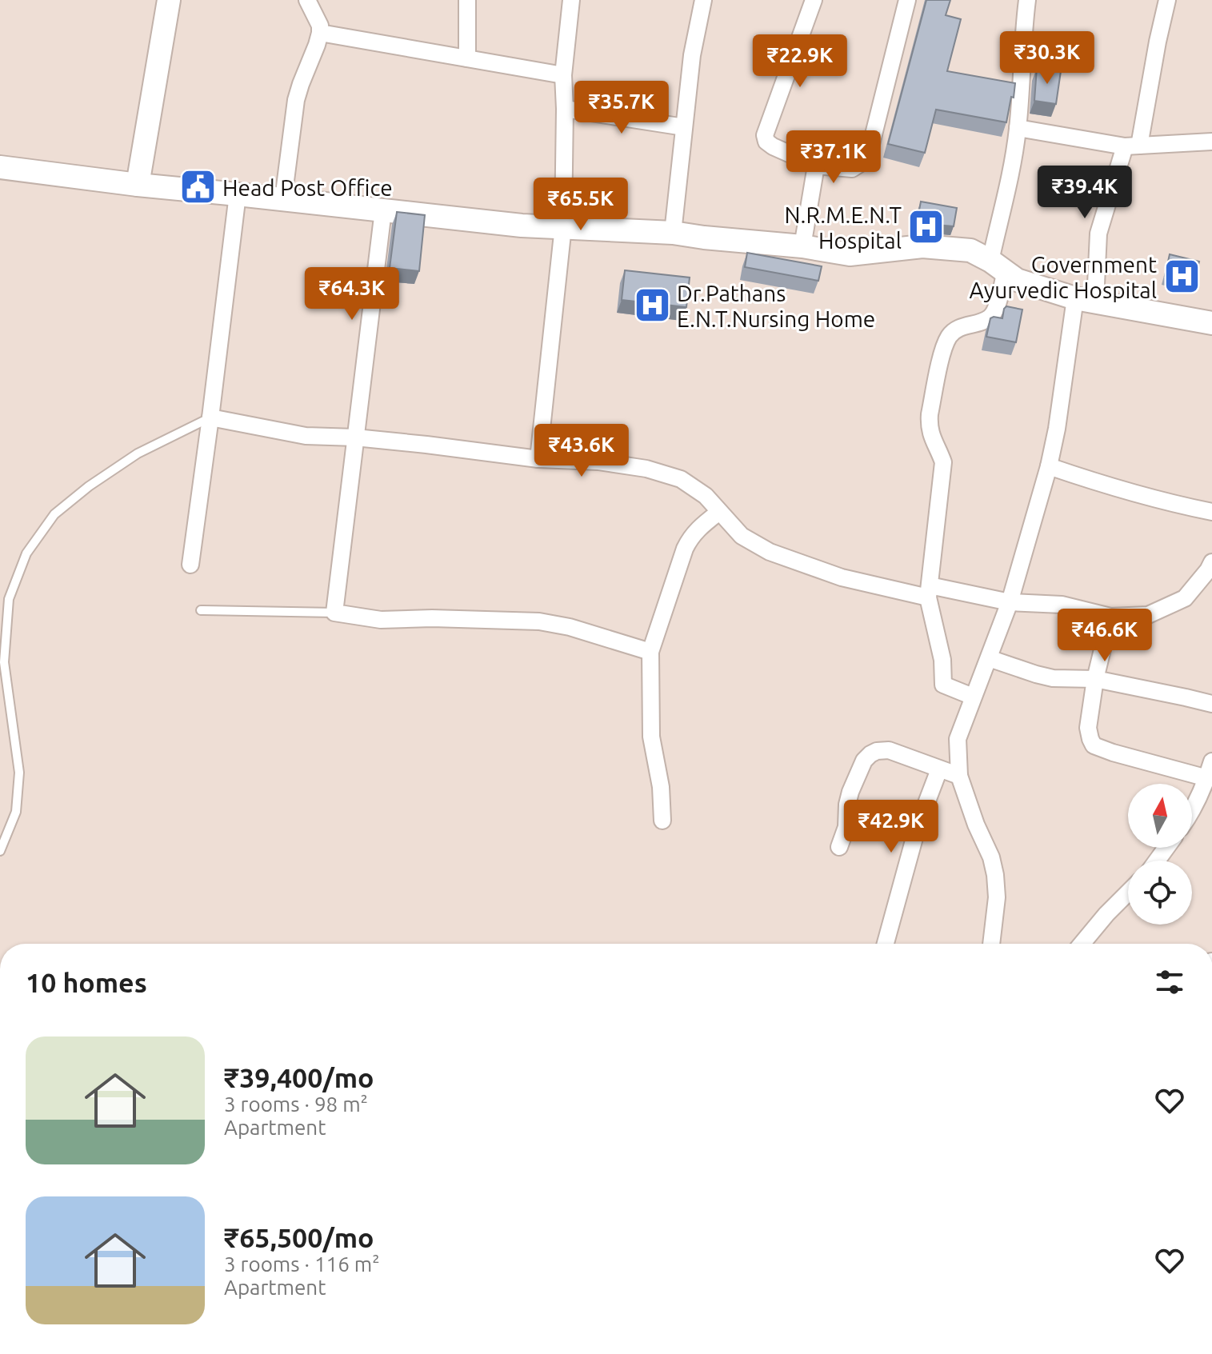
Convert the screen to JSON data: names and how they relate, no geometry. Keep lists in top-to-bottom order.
{
  "places": {
    "public building": ["Head Post Office"],
    "hospital": ["N.R.M.E.N.T Hospital", "Government Ayurvedic Hospital", "Dr.Pathans E.N.T.Nursing Home"]
  },
  "north": "top",
  "page": {
    "price": [
      "₹30.3K",
      "₹22.9K",
      "₹35.7K",
      "₹37.1K",
      "₹39.4K",
      "₹65.5K",
      "₹64.3K",
      "₹43.6K",
      "₹46.6K",
      "₹42.9K"
    ],
    "heading": "10 homes",
    "list": [
      {
        "name": "₹39,400/mo",
        "note": "3 rooms · 98 m² · Apartment"
      },
      {
        "name": "₹65,500/mo",
        "note": "3 rooms · 116 m² · Apartment"
      }
    ]
  }
}
